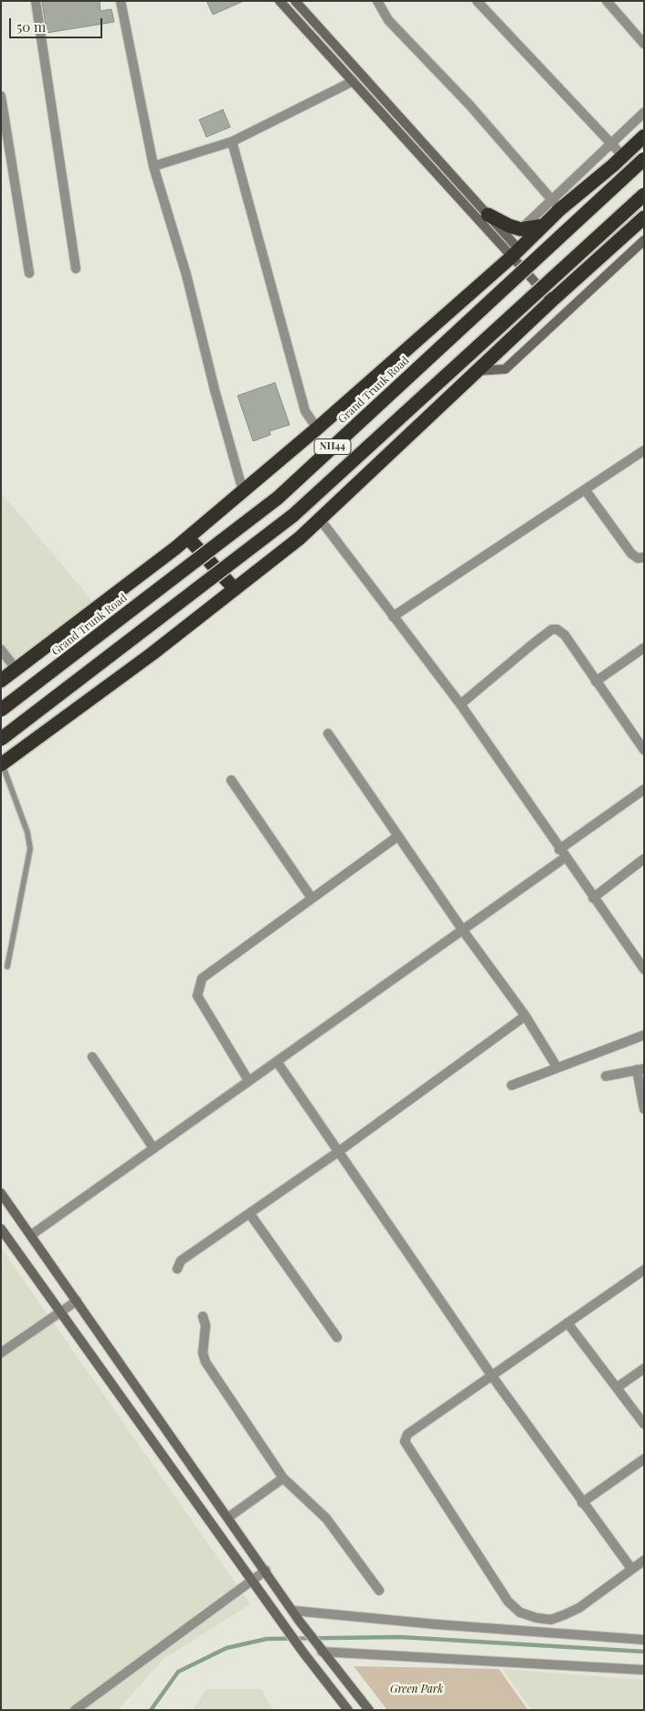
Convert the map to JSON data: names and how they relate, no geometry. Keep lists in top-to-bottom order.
{
  "streets": {
    "highway": ["Grand Trunk Road", "NH44"]
  },
  "parks": ["Green Park"],
  "scale_bar": "50 m"
}
